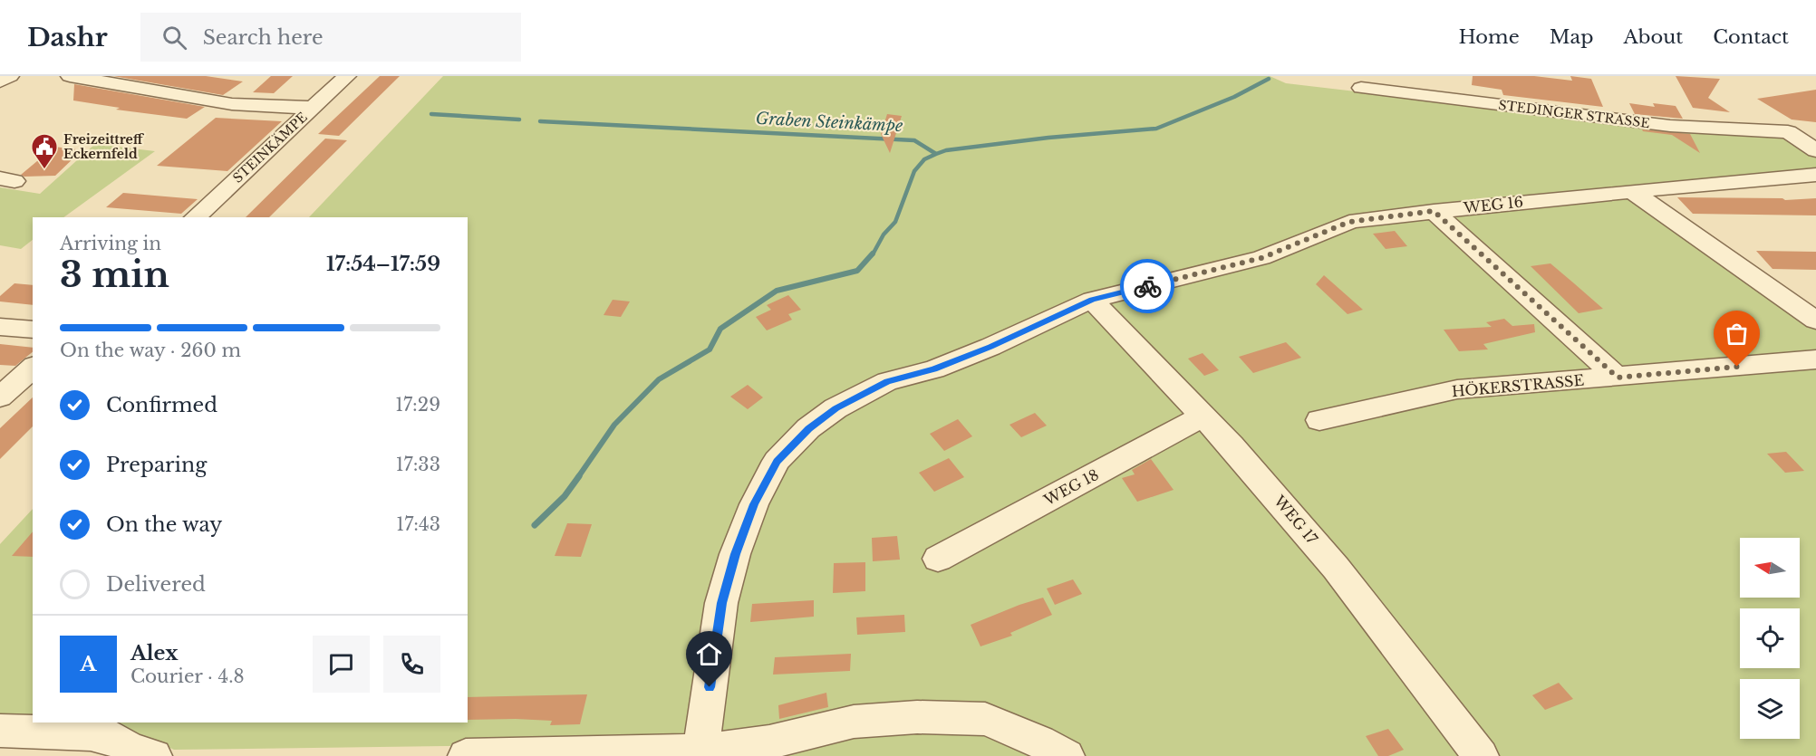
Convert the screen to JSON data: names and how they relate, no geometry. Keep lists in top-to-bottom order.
{
  "streets": {
    "street": [
      "STEDINGER STRASSE",
      "STEINKÄMPE",
      "WEG 16",
      "HÖKERSTRASSE",
      "WEG 18",
      "WEG 17"
    ]
  },
  "crossings": [
    ["WEG 16", "WEG 17"],
    ["WEG 18", "WEG 17"]
  ],
  "water": ["Graben Steinkämpe"],
  "places": {
    "public building": ["Freizeittreff Eckernfeld"]
  },
  "north": "left",
  "page": {
    "header": "Dashr",
    "search": "Search here",
    "nav": [
      "Home",
      "Map",
      "About",
      "Contact"
    ],
    "heading": ["3 min", "Arriving in", "17:54–17:59"],
    "panel": ["Alex", "Courier · 4.8"],
    "bar": "On the way · 260 m",
    "list": [
      ["Confirmed", "17:29"],
      ["Preparing", "17:33"],
      ["On the way", "17:43"],
      "Delivered"
    ],
    "round": "A"
  }
}
